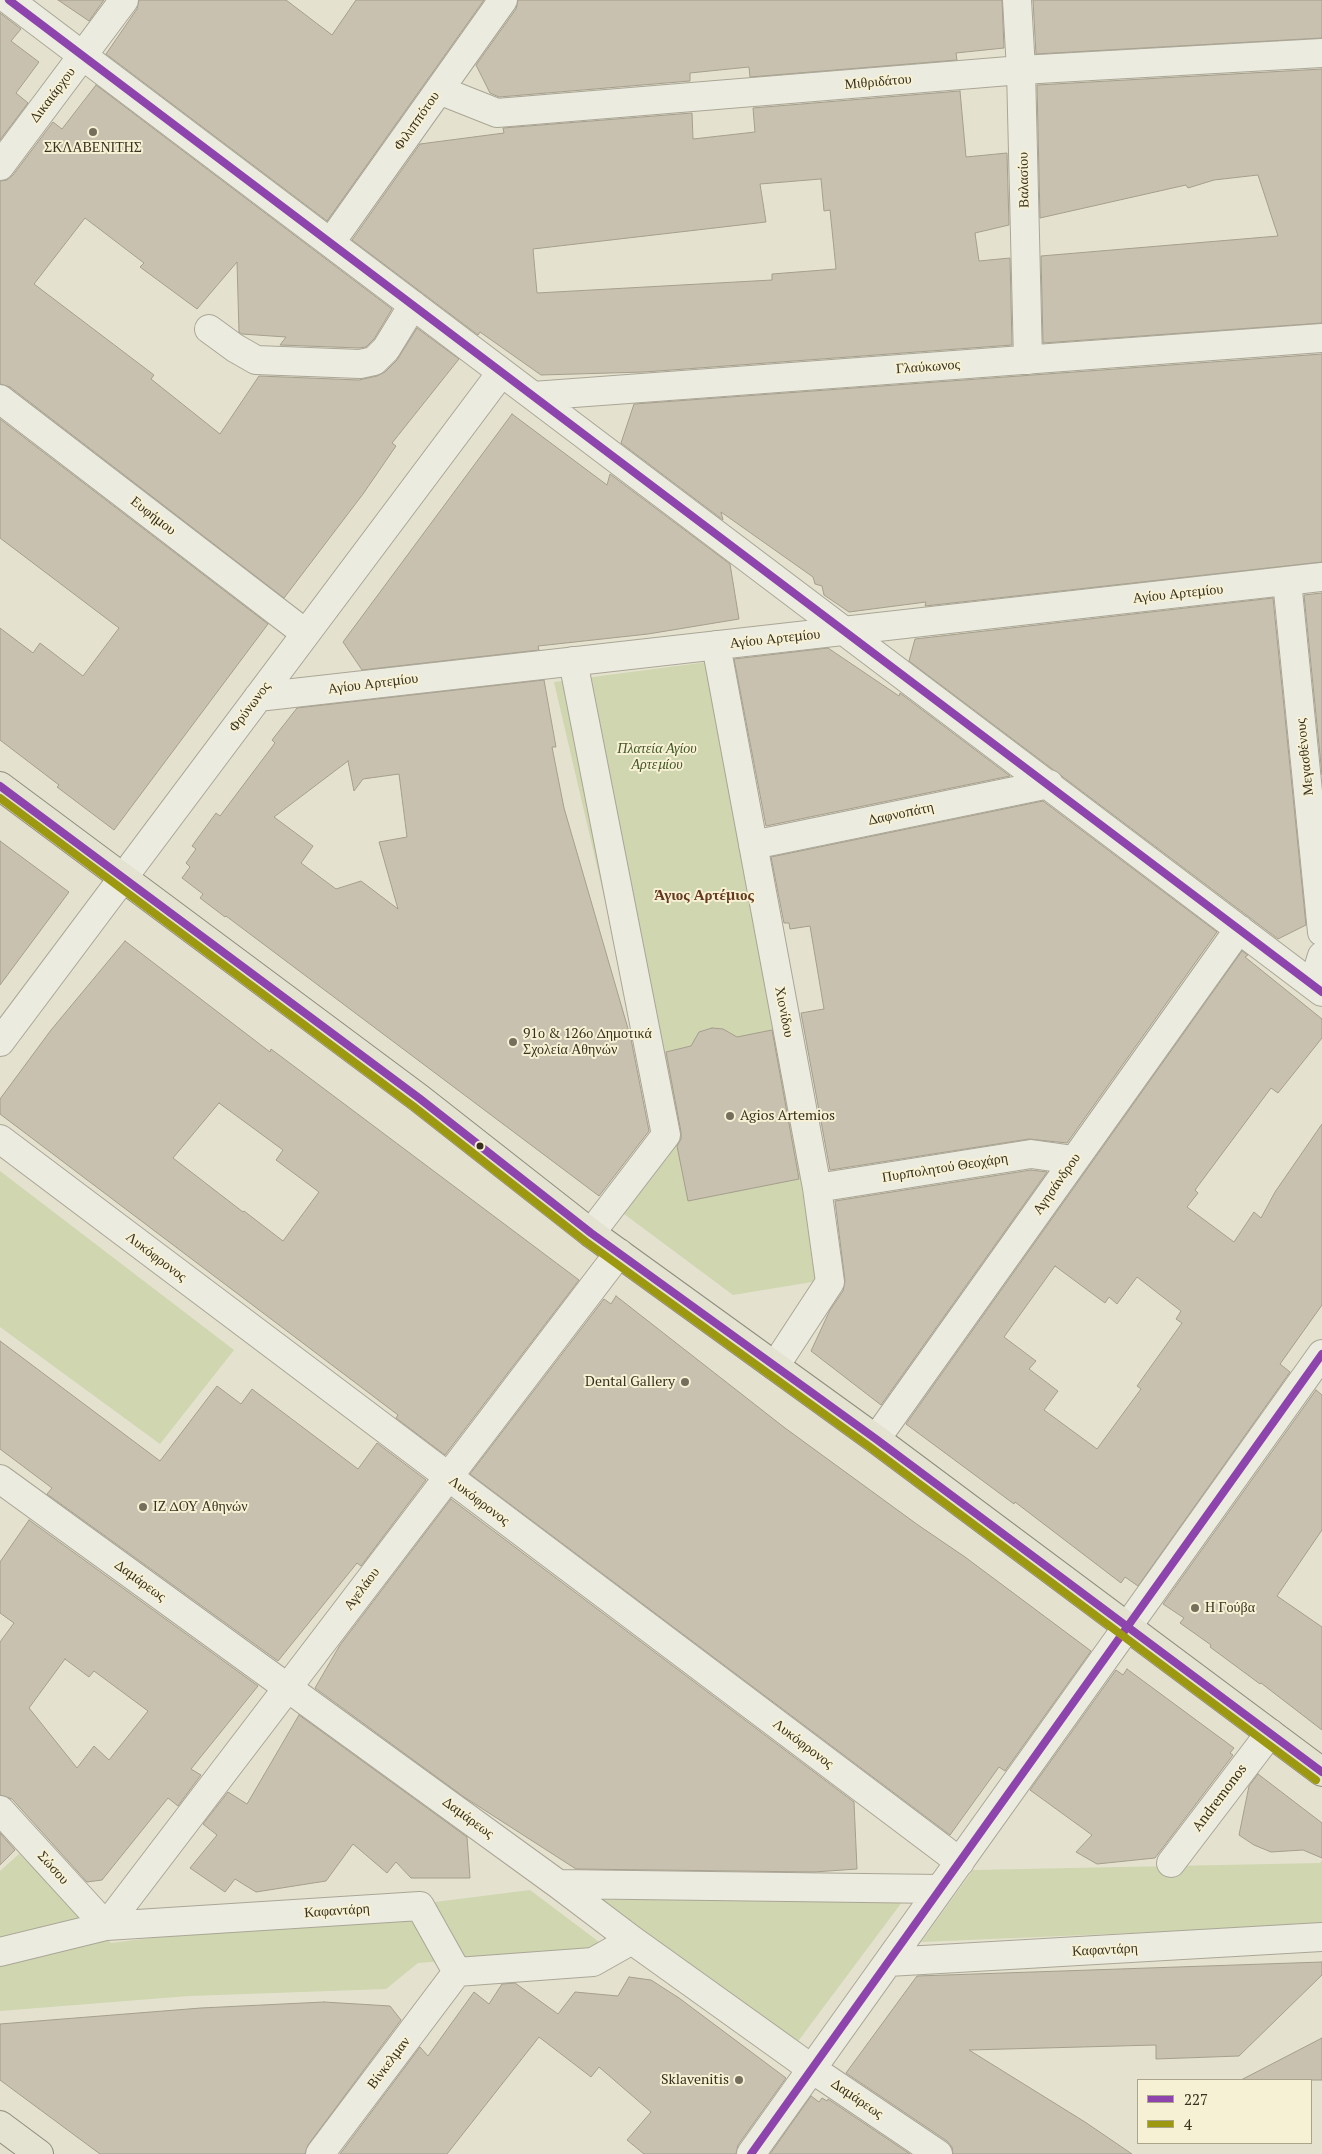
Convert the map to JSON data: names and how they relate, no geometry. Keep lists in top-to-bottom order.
{
  "streets": {
    "street": [
      "Μιθριδάτου",
      "Δικαιάρχου",
      "Φιλιππότου",
      "Βαλασίου",
      "Γλαύκωνος",
      "Ευφήμου",
      "Αγίου Αρτεμίου",
      "Φρύνωνος",
      "Μεγασθένους",
      "Δαφνοπάτη",
      "Χιονίδου",
      "Πυρπολητού Θεοχάρη",
      "Αγησάνδρου",
      "Λυκόφρονος",
      "Δαμάρεως",
      "Αγελάου",
      "Andremonos",
      "Σώσου",
      "Καφαντάρη",
      "Βίνκελμαν"
    ]
  },
  "crossings": [
    ["Μιθριδάτου", "Φιλιππότου"],
    ["Μιθριδάτου", "Βαλασίου"],
    ["Βαλασίου", "Γλαύκωνος"],
    ["Ευφήμου", "Φρύνωνος"],
    ["Αγίου Αρτεμίου", "Φρύνωνος"],
    ["Αγίου Αρτεμίου", "Μεγασθένους"],
    ["Αγίου Αρτεμίου", "Χιονίδου"],
    ["Δαφνοπάτη", "Χιονίδου"],
    ["Χιονίδου", "Πυρπολητού Θεοχάρη"],
    ["Πυρπολητού Θεοχάρη", "Αγησάνδρου"],
    ["Λυκόφρονος", "Αγελάου"],
    ["Δαμάρεως", "Αγελάου"],
    ["Αγελάου", "Σώσου"],
    ["Αγελάου", "Καφαντάρη"],
    ["Σώσου", "Καφαντάρη"],
    ["Καφαντάρη", "Βίνκελμαν"]
  ],
  "districts": ["Άγιος Αρτέμιος"],
  "parks": ["Πλατεία Αγίου Αρτεμίου"],
  "places": [
    "ΣΚΛΑΒΕΝΙΤΗΣ",
    "91ο & 126ο Δημοτικά Σχολεία Αθηνών",
    "Agios Artemios",
    "Dental Gallery",
    "ΙΖ ΔΟΥ Αθηνών",
    "Η Γούβα",
    "Sklavenitis"
  ],
  "lines": ["transit line 227", "transit line 4"],
  "legend": ["227", "4"]
}
